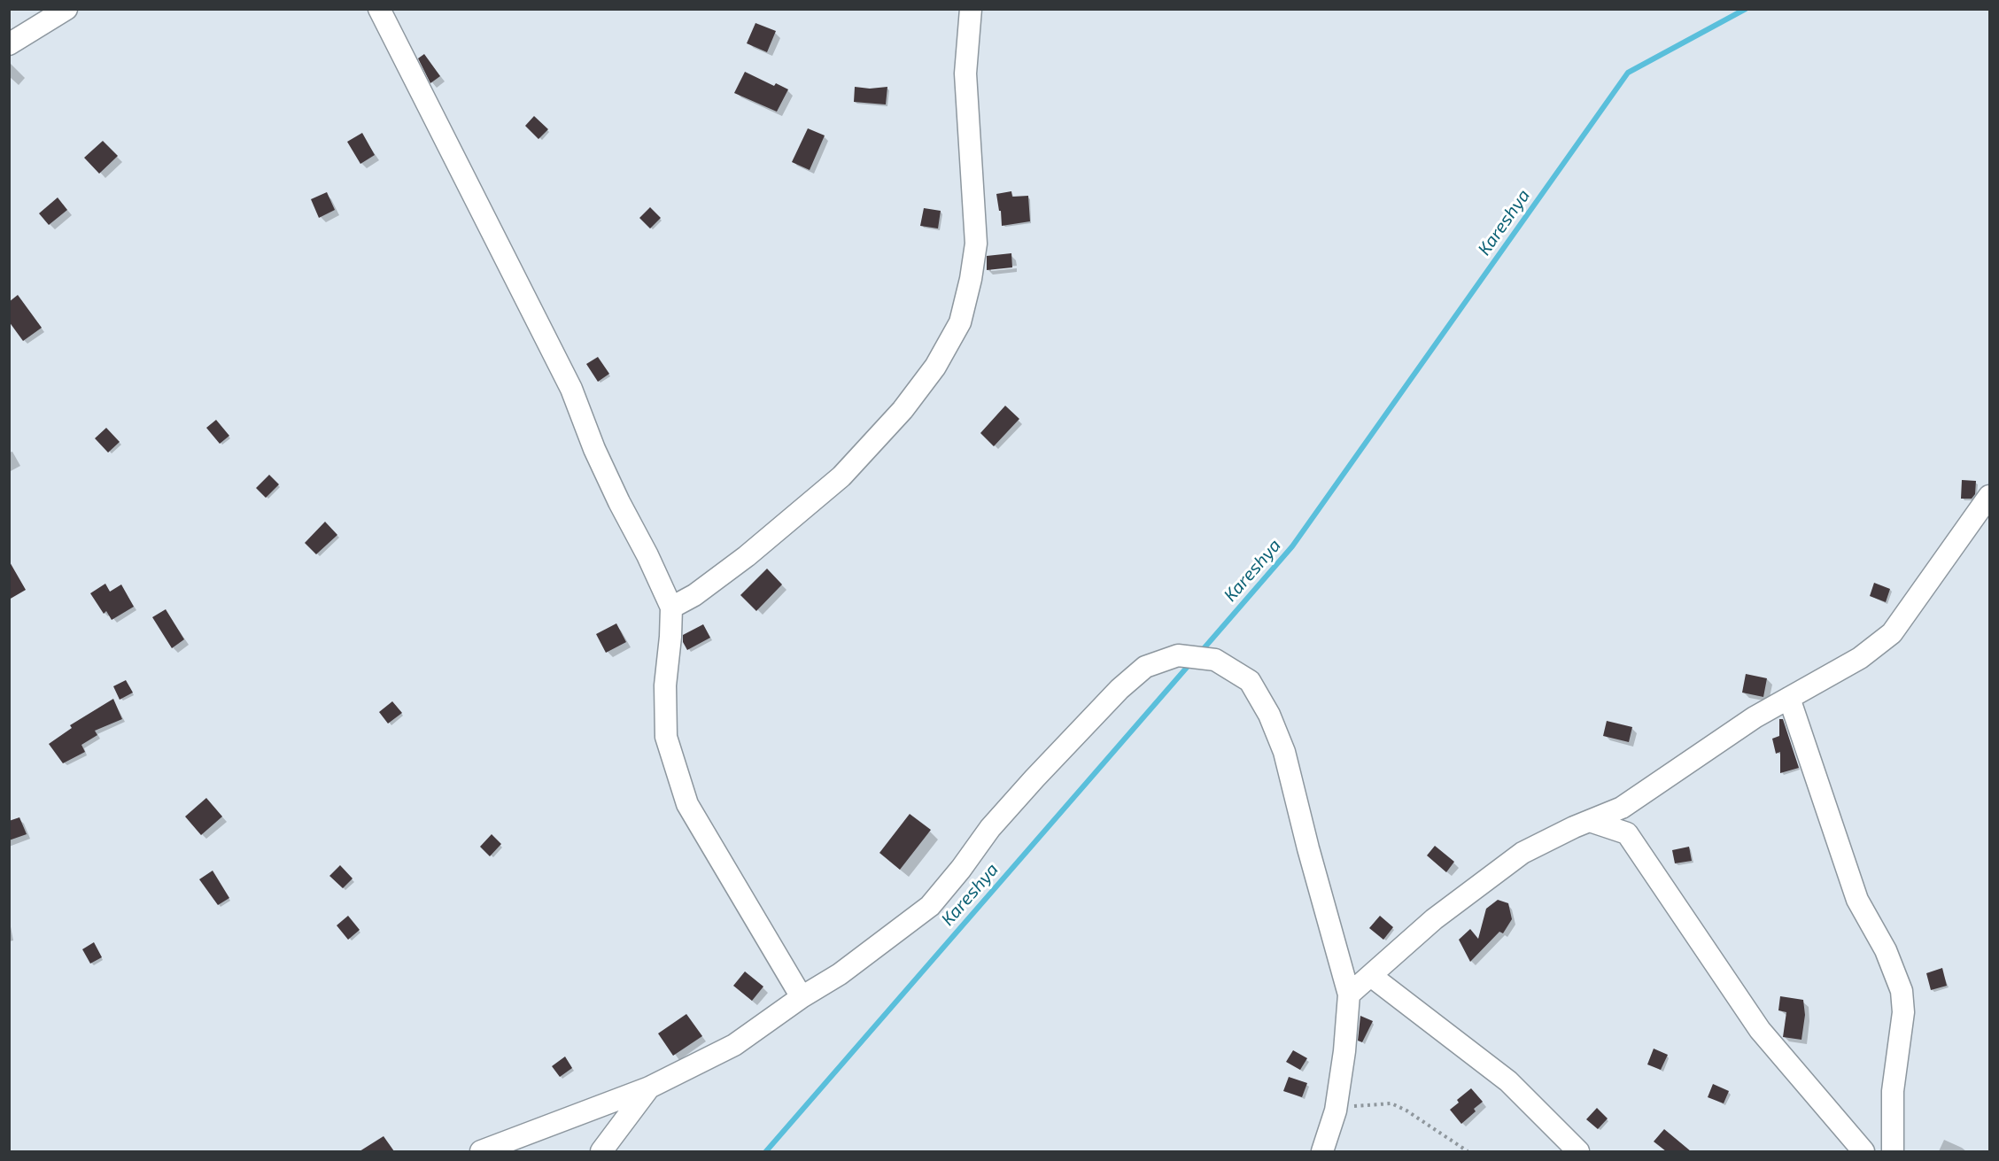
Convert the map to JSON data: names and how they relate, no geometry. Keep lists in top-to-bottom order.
{
  "water": ["Kareshya"]
}
